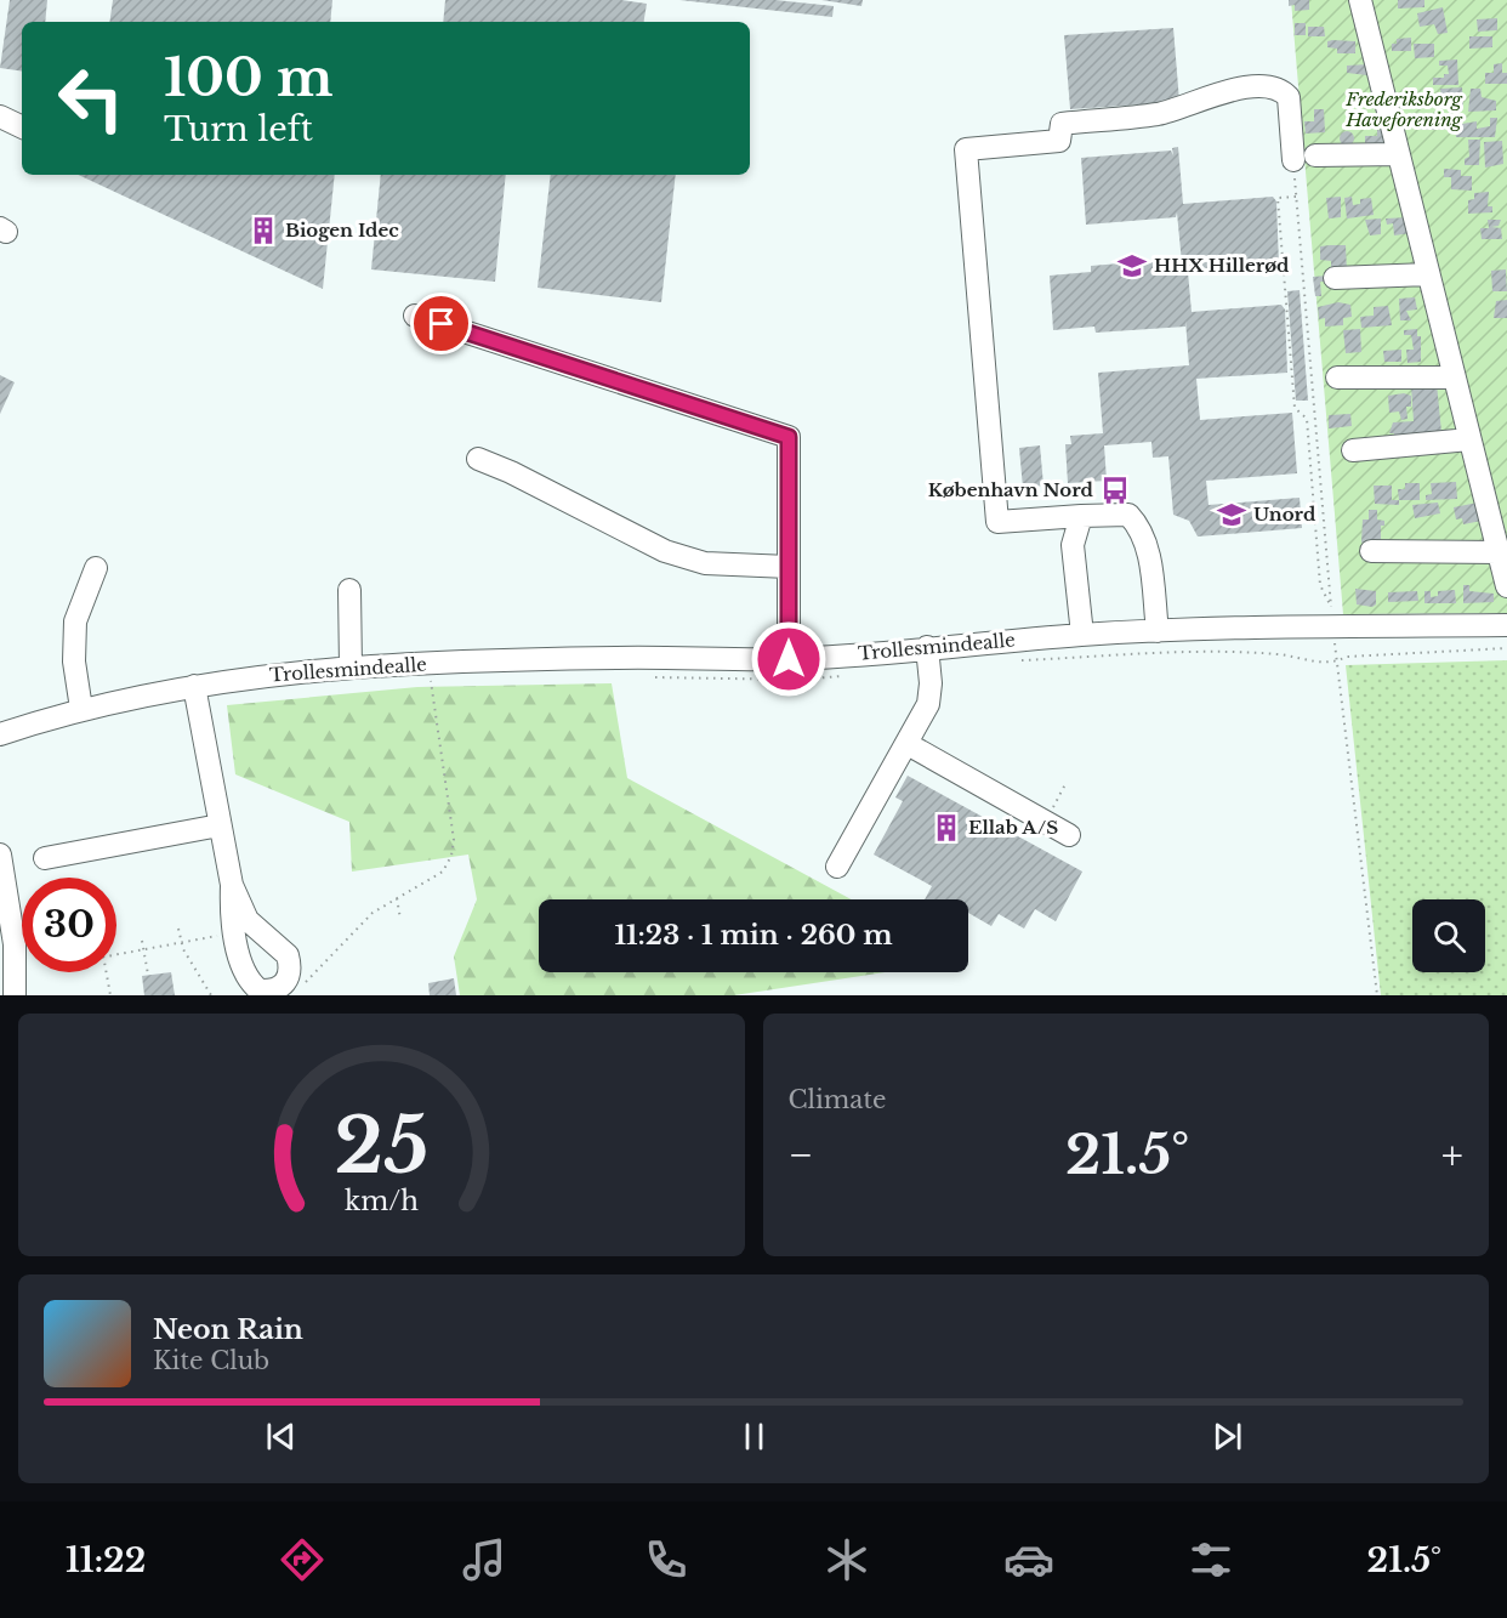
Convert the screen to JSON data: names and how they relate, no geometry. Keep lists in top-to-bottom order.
{
  "streets": {
    "street": ["Trollesmindealle"]
  },
  "parks": ["Frederiksborg Haveforening"],
  "places": {
    "building": ["Biogen Idec", "Ellab A/S"],
    "school or university": ["HHX Hillerød", "Unord"],
    "bus stop": ["København Nord"]
  },
  "page": {
    "turn": ["100 m", "Turn left"],
    "limit": "30",
    "trip": "11:23 · 1 min · 260 m",
    "tile": "Climate",
    "heat": ["−", "21.5°", "+"],
    "song": ["Neon Rain", "Kite Club"],
    "tabs": ["11:22", "21.5°"],
    "gauge": ["25", "km/h"]
  }
}
